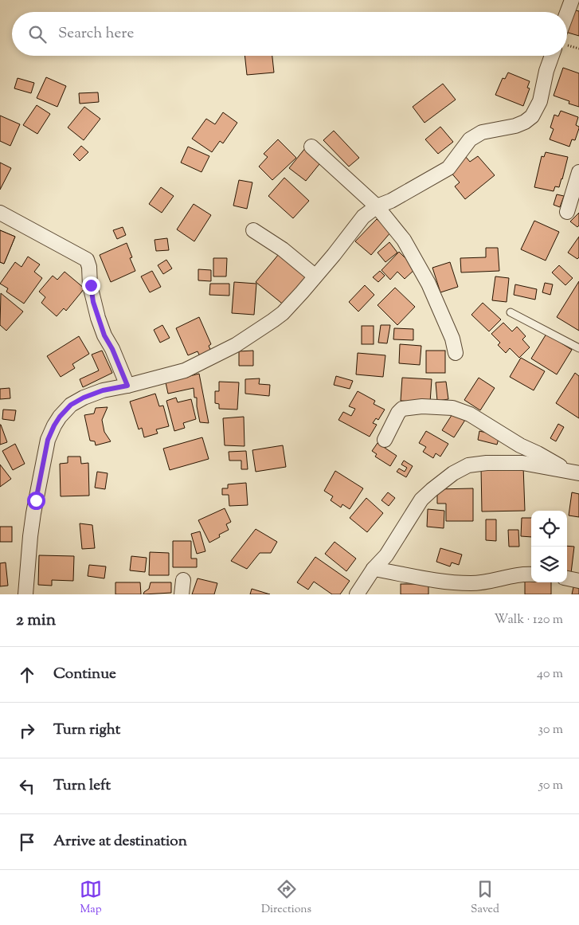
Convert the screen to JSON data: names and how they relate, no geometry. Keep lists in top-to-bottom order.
{
  "page": {
    "search": "Search here",
    "heading": ["2 min", "Walk · 120 m"],
    "list": [
      ["Continue", "40 m"],
      ["Turn right", "30 m"],
      ["Turn left", "50 m"],
      "Arrive at destination"
    ],
    "nav": ["Map", "Directions", "Saved"]
  }
}
